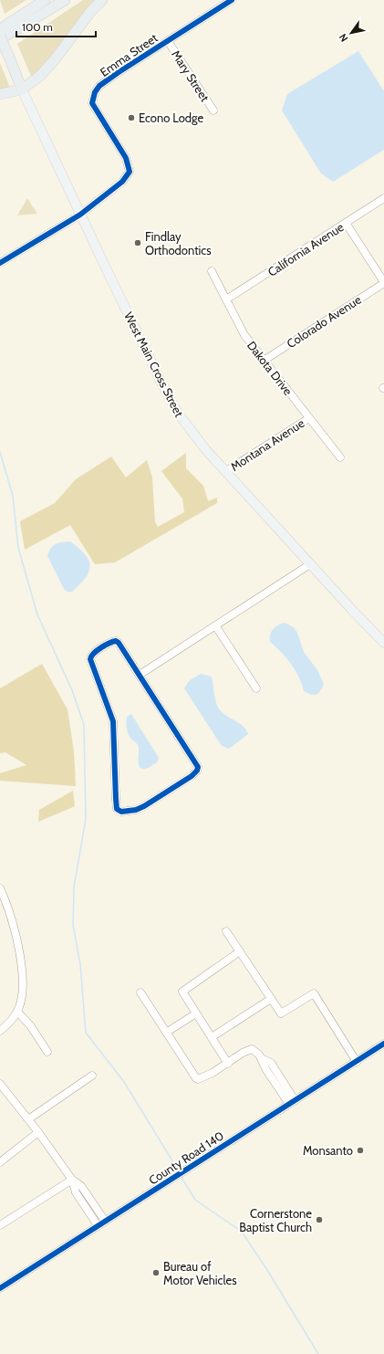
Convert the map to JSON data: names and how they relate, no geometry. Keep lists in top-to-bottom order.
{
  "streets": {
    "highway": ["West Main Cross Street"],
    "street": [
      "Emma Street",
      "Mary Street",
      "California Avenue",
      "Colorado Avenue",
      "Dakota Drive",
      "Montana Avenue",
      "County Road 140"
    ]
  },
  "crossings": [
    ["Emma Street", "Mary Street"],
    ["Emma Street", "West Main Cross Street"],
    ["California Avenue", "Dakota Drive"],
    ["Colorado Avenue", "Dakota Drive"],
    ["West Main Cross Street", "Montana Avenue"],
    ["Dakota Drive", "Montana Avenue"]
  ],
  "places": [
    "Econo Lodge",
    "Findlay Orthodontics",
    "Monsanto",
    "Cornerstone Baptist Church",
    "Bureau of Motor Vehicles"
  ],
  "scale_bar": "100 m",
  "north": "bottom left"
}
